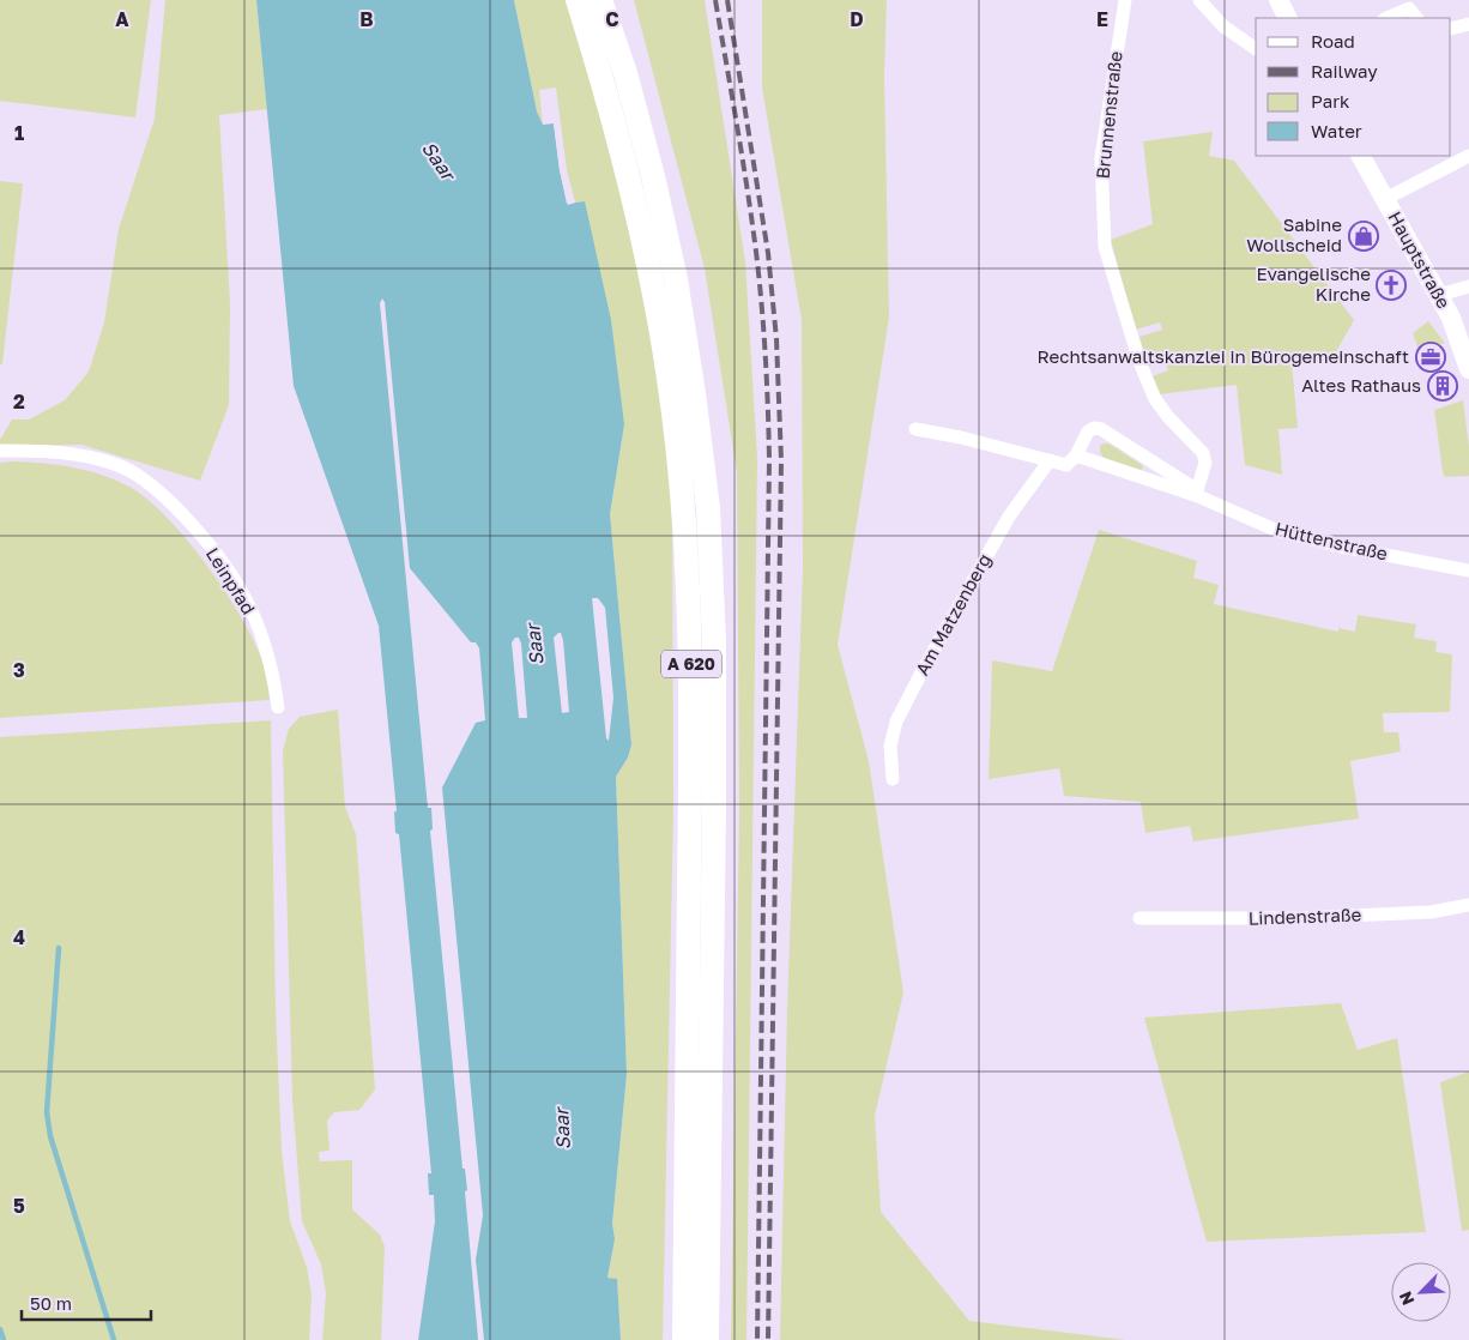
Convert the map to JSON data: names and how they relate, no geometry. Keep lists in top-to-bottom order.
{
  "streets": {
    "highway": ["A 620"],
    "main road": ["Hauptstraße"],
    "street": [
      "Brunnenstraße",
      "Hüttenstraße",
      "Leinpfad",
      "Am Matzenberg",
      "Lindenstraße"
    ]
  },
  "crossings": [
    ["Brunnenstraße", "Hüttenstraße"],
    ["Hüttenstraße", "Am Matzenberg"]
  ],
  "water": ["Saar"],
  "places": {
    "shop": ["Sabine Wollscheid"],
    "church": ["Evangelische Kirche"],
    "office": ["Rechtsanwaltskanzlei in Bürogemeinschaft"],
    "building": ["Altes Rathaus"]
  },
  "legend": [
    "Road",
    "Railway",
    "Park",
    "Water"
  ],
  "scale_bar": "50 m",
  "north": "bottom left",
  "grid": {
    "columns": [
      "A",
      "B",
      "C",
      "D",
      "E"
    ],
    "rows": [
      "1",
      "2",
      "3",
      "4",
      "5"
    ]
  }
}
